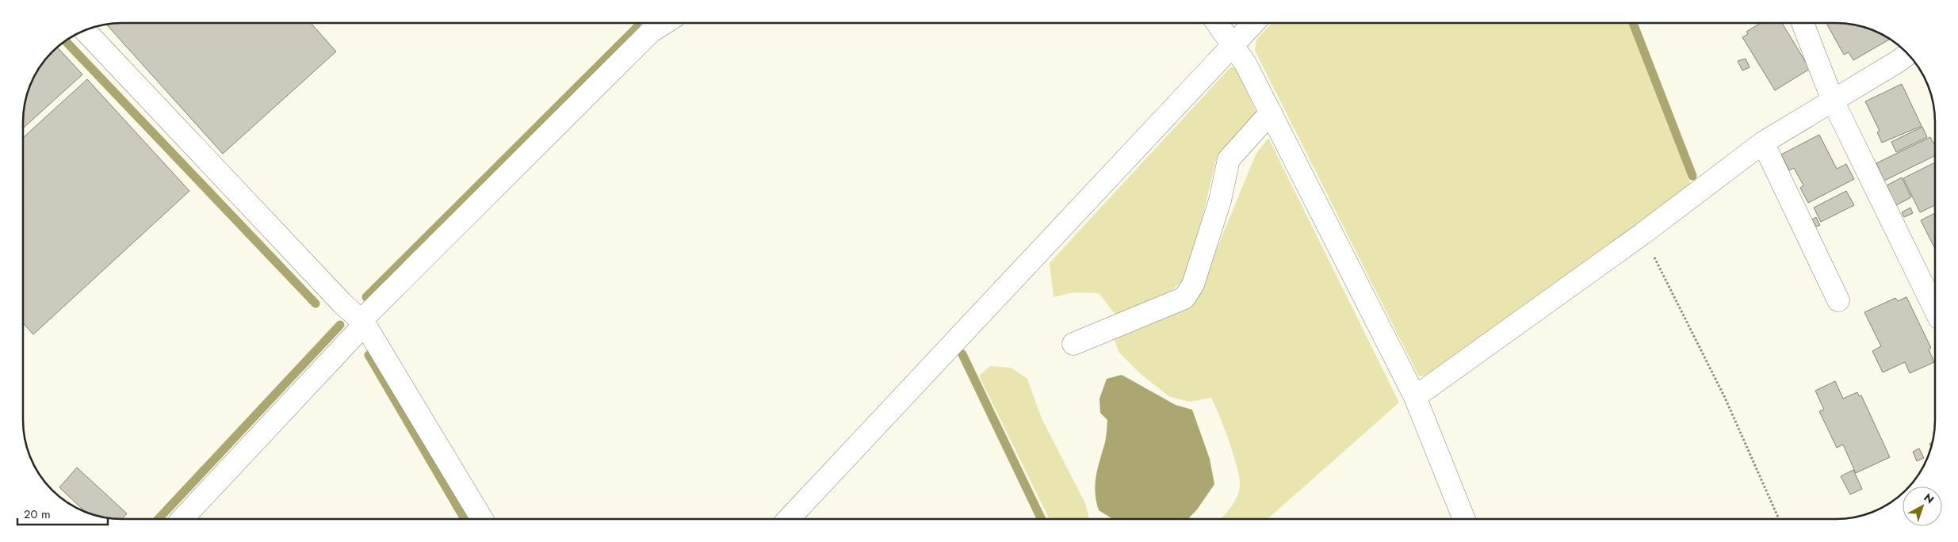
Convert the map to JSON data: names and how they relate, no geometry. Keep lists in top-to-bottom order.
{
  "scale_bar": "20 m",
  "north": "top right"
}
